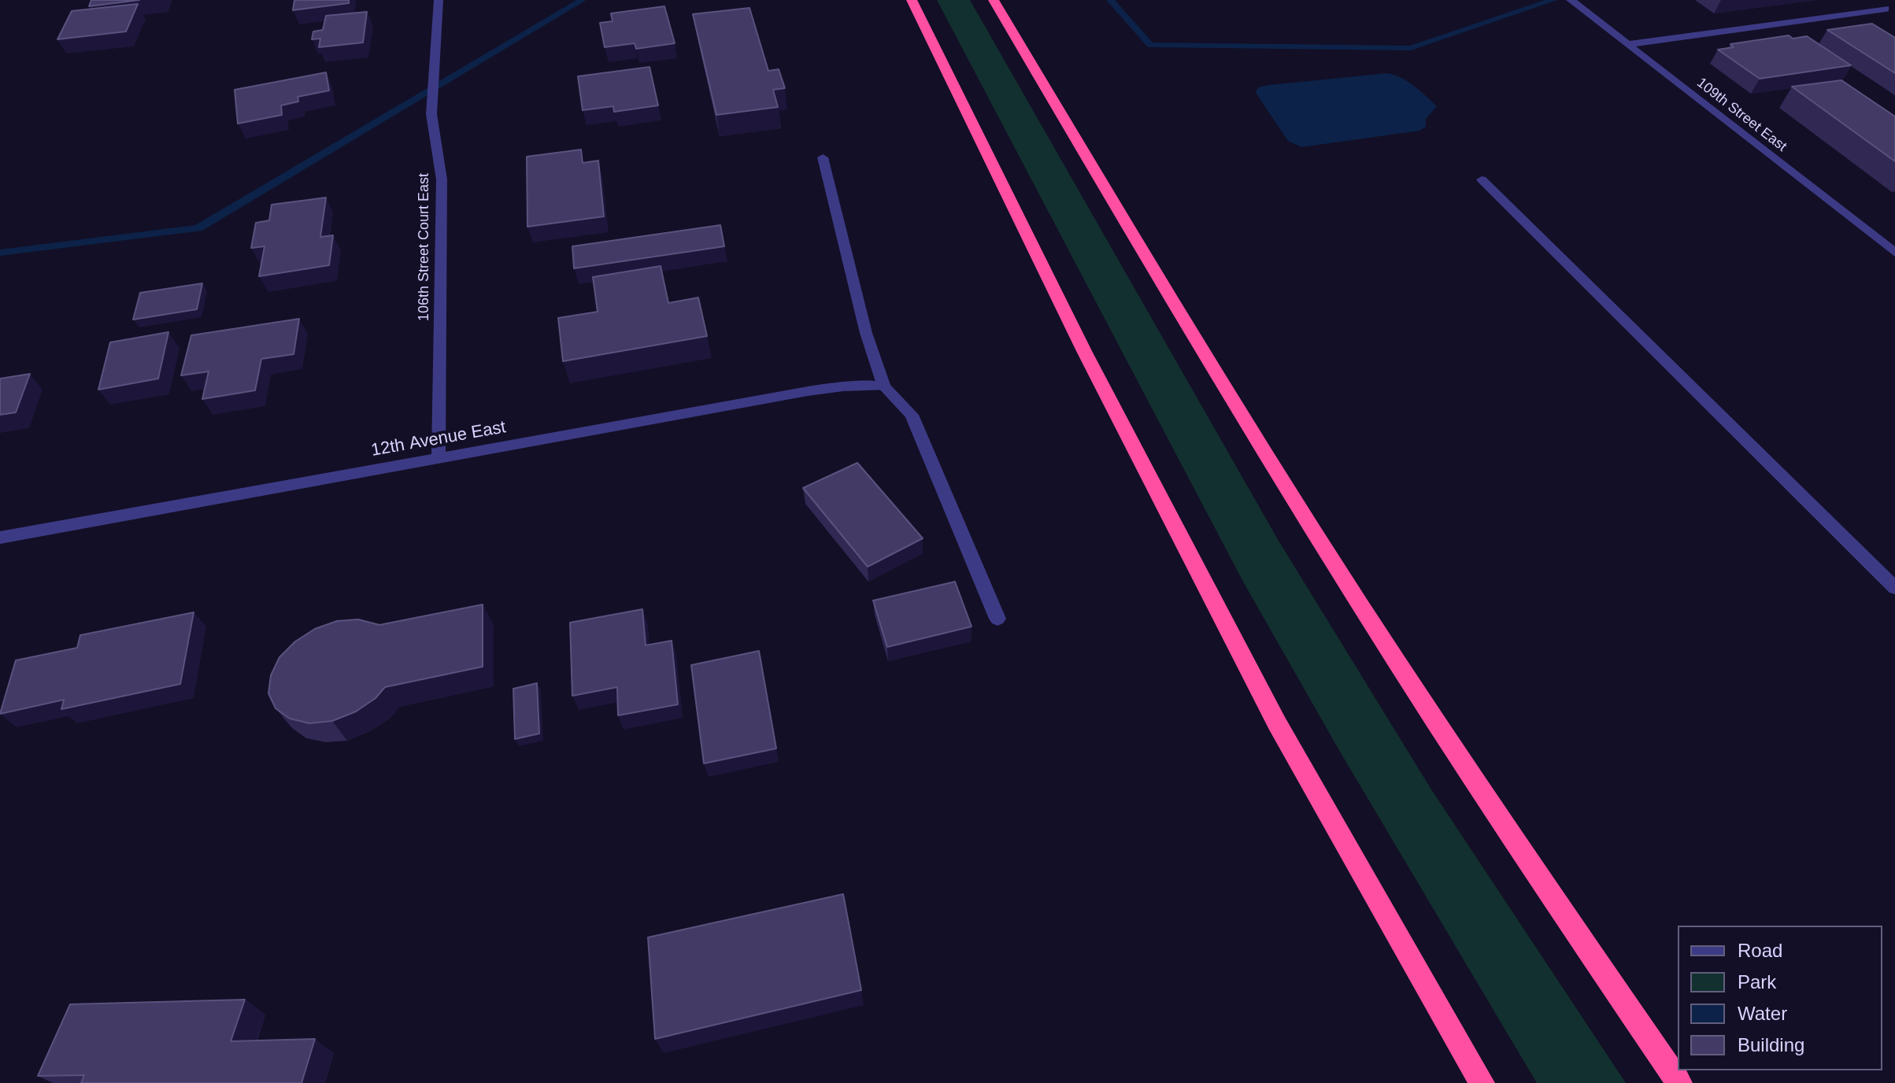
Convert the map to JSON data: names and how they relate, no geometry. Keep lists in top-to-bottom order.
{
  "streets": {
    "street": ["109th Street East", "106th Street Court East", "12th Avenue East"]
  },
  "crossings": [
    ["106th Street Court East", "12th Avenue East"]
  ],
  "legend": [
    "Road",
    "Park",
    "Water",
    "Building"
  ]
}
